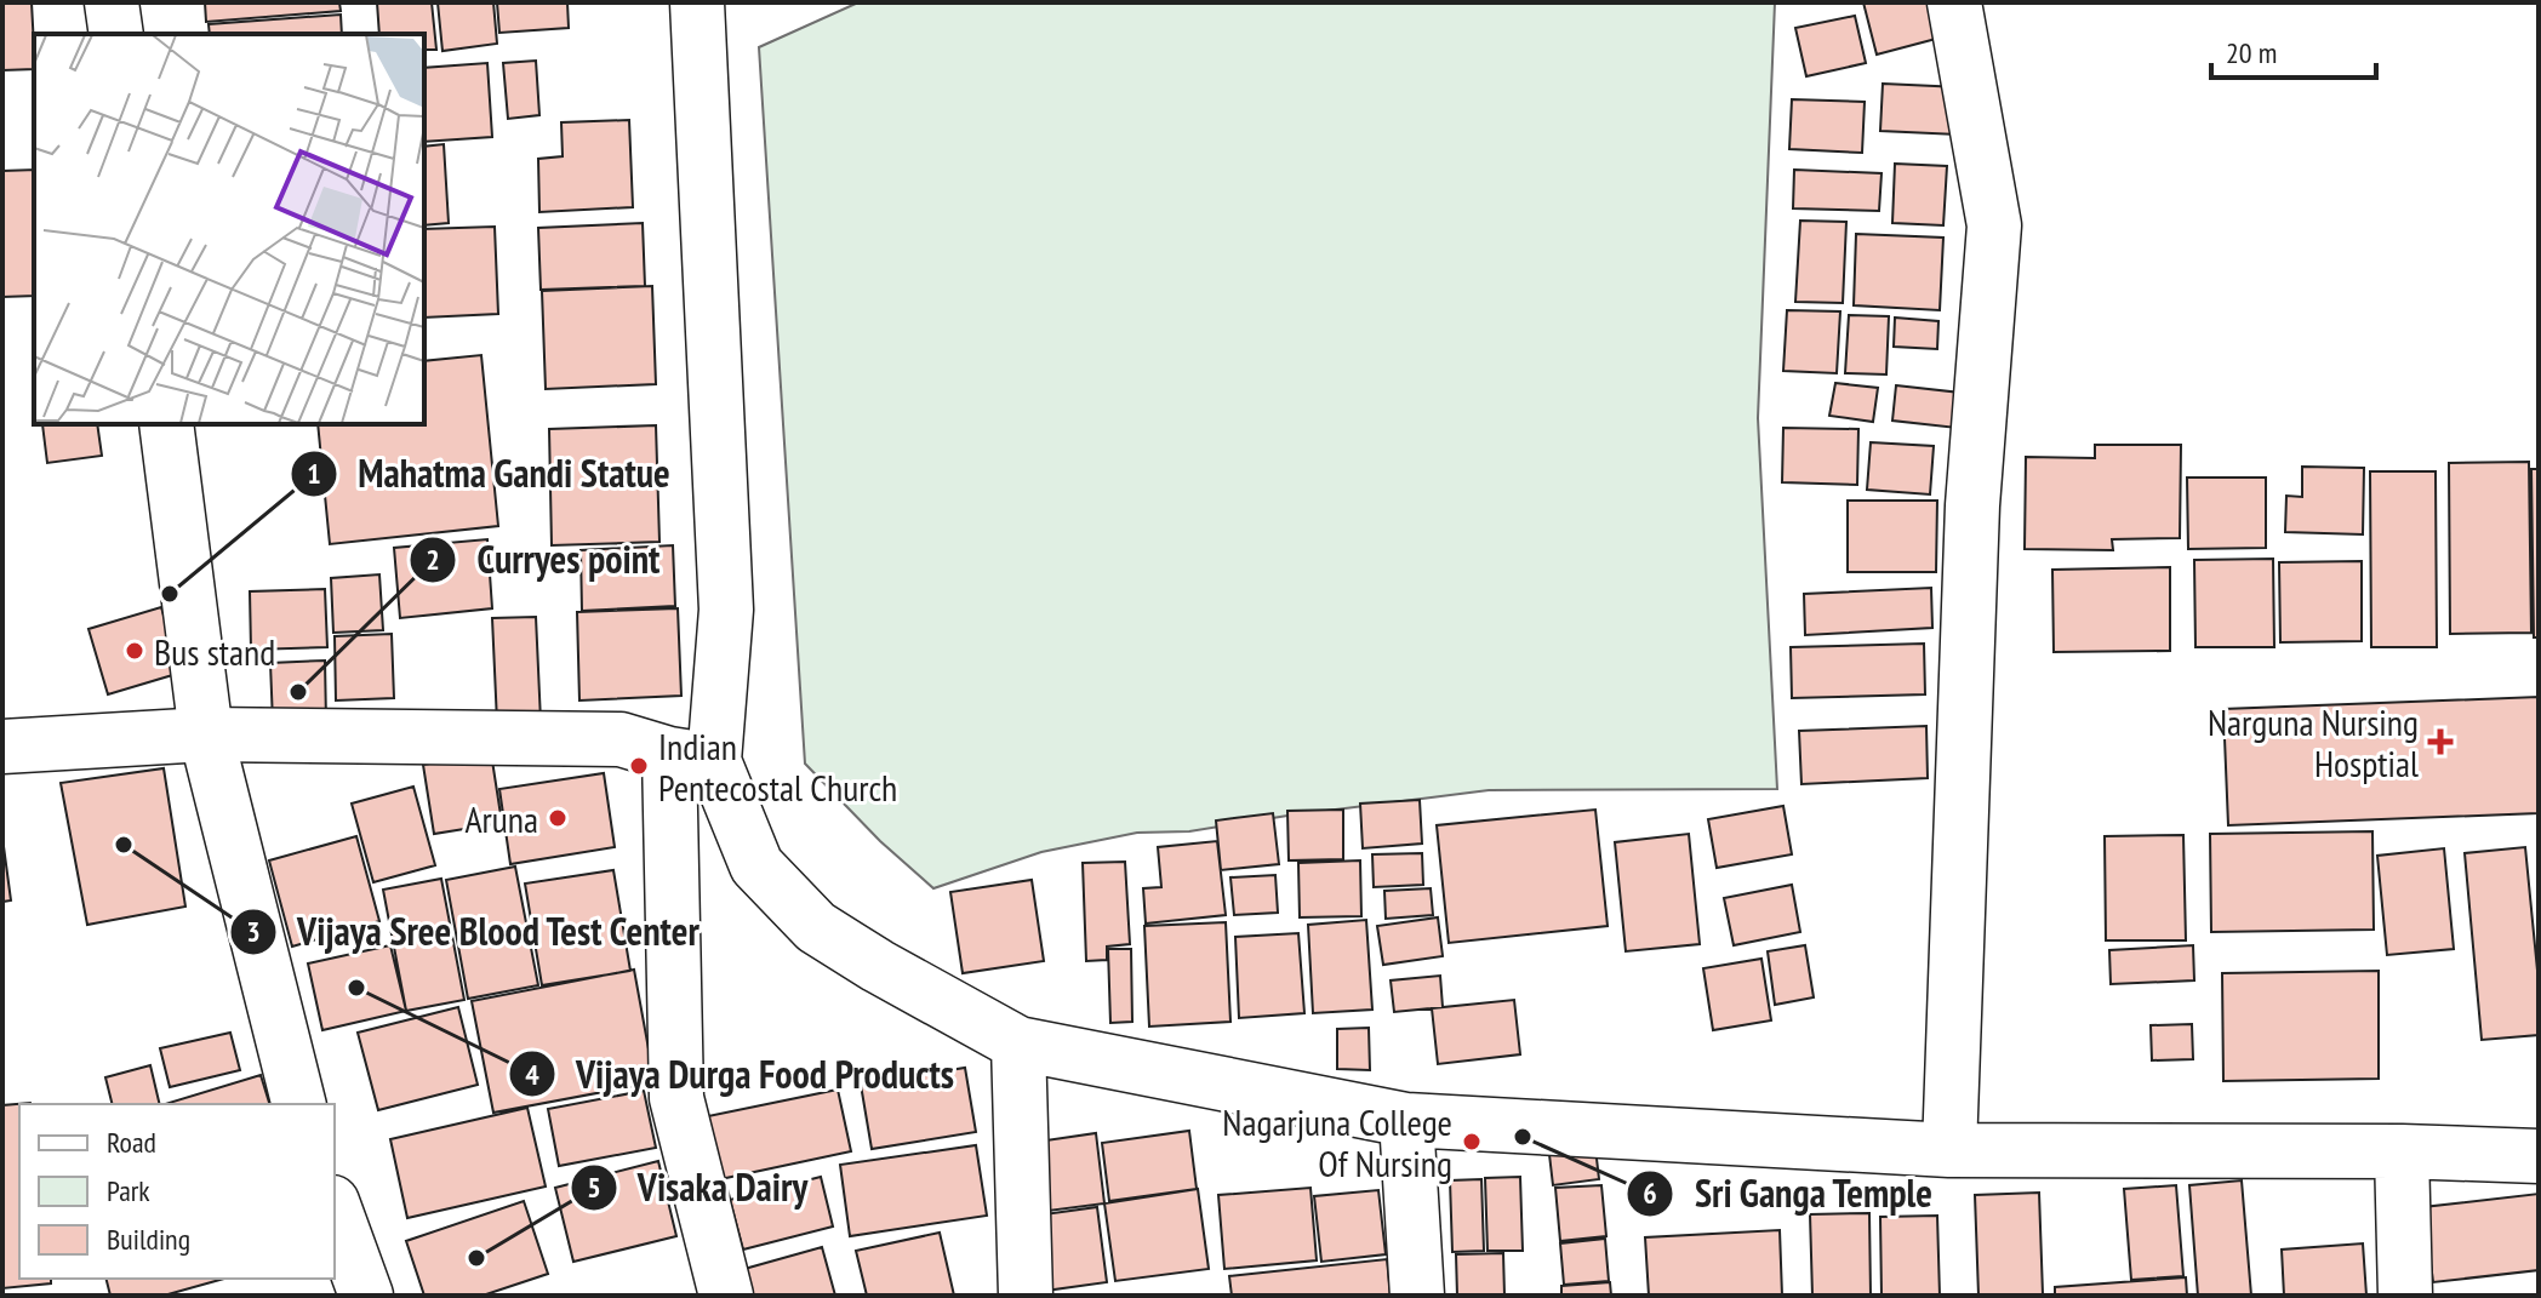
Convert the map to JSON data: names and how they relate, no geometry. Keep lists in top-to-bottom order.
{
  "places": {
    "other": [
      "Mahatma Gandi Statue",
      "Bus stand",
      "Curryes point",
      "Indian Pentecostal Church",
      "Aruna",
      "Vijaya Sree Blood Test Center",
      "Vijaya Durga Food Products",
      "Sri Ganga Temple",
      "Nagarjuna College Of Nursing",
      "Visaka Dairy"
    ],
    "health": ["Narguna Nursing Hosptial"]
  },
  "legend": ["Road", "Park", "Building"],
  "scale_bar": "20 m"
}
